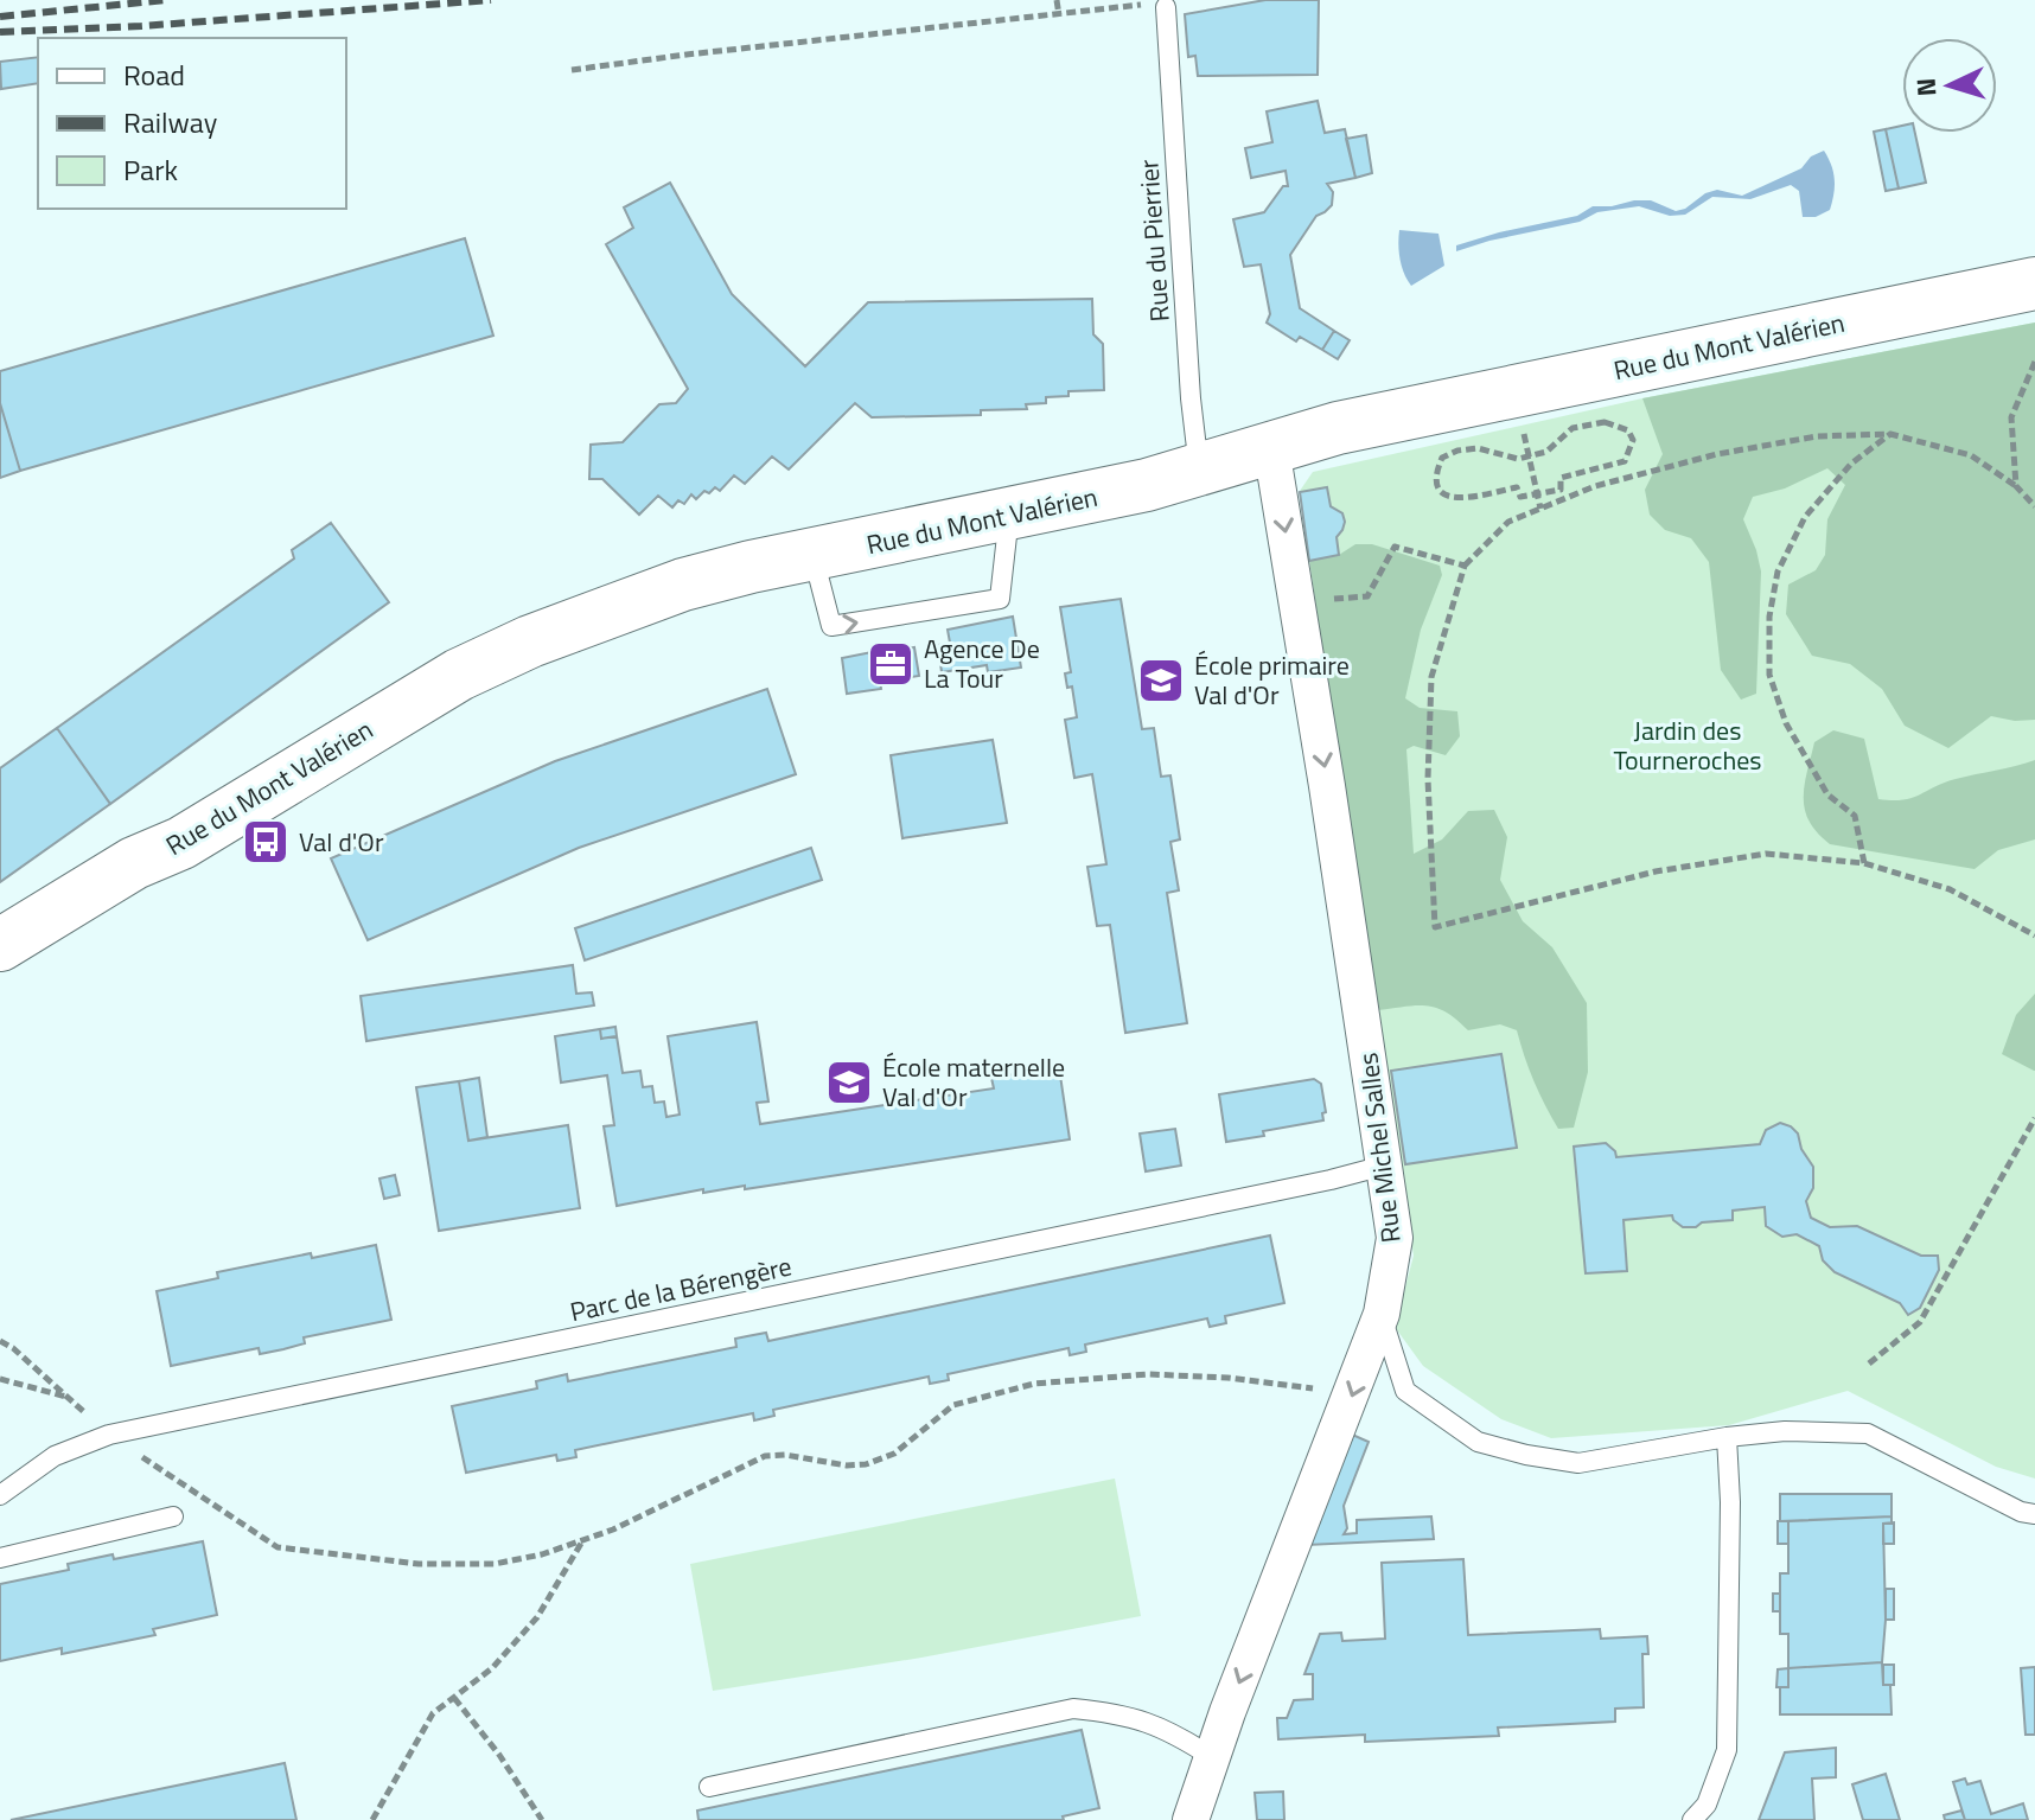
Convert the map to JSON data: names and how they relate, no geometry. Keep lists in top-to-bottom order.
{
  "streets": {
    "main road": ["Rue du Mont Valérien"],
    "street": ["Rue Michel Salles"],
    "lane": ["Rue du Pierrier", "Parc de la Bérengère"]
  },
  "crossings": [
    ["Rue du Pierrier", "Rue du Mont Valérien"],
    ["Rue du Mont Valérien", "Rue Michel Salles"],
    ["Rue Michel Salles", "Parc de la Bérengère"]
  ],
  "one_way": ["Rue Michel Salles"],
  "parks": ["Jardin des Tourneroches"],
  "places": {
    "office": ["Agence De La Tour"],
    "school or university": ["École primaire Val d'Or", "École maternelle Val d'Or"],
    "bus stop": ["Val d'Or"]
  },
  "legend": ["Road", "Railway", "Park"],
  "north": "left"
}
